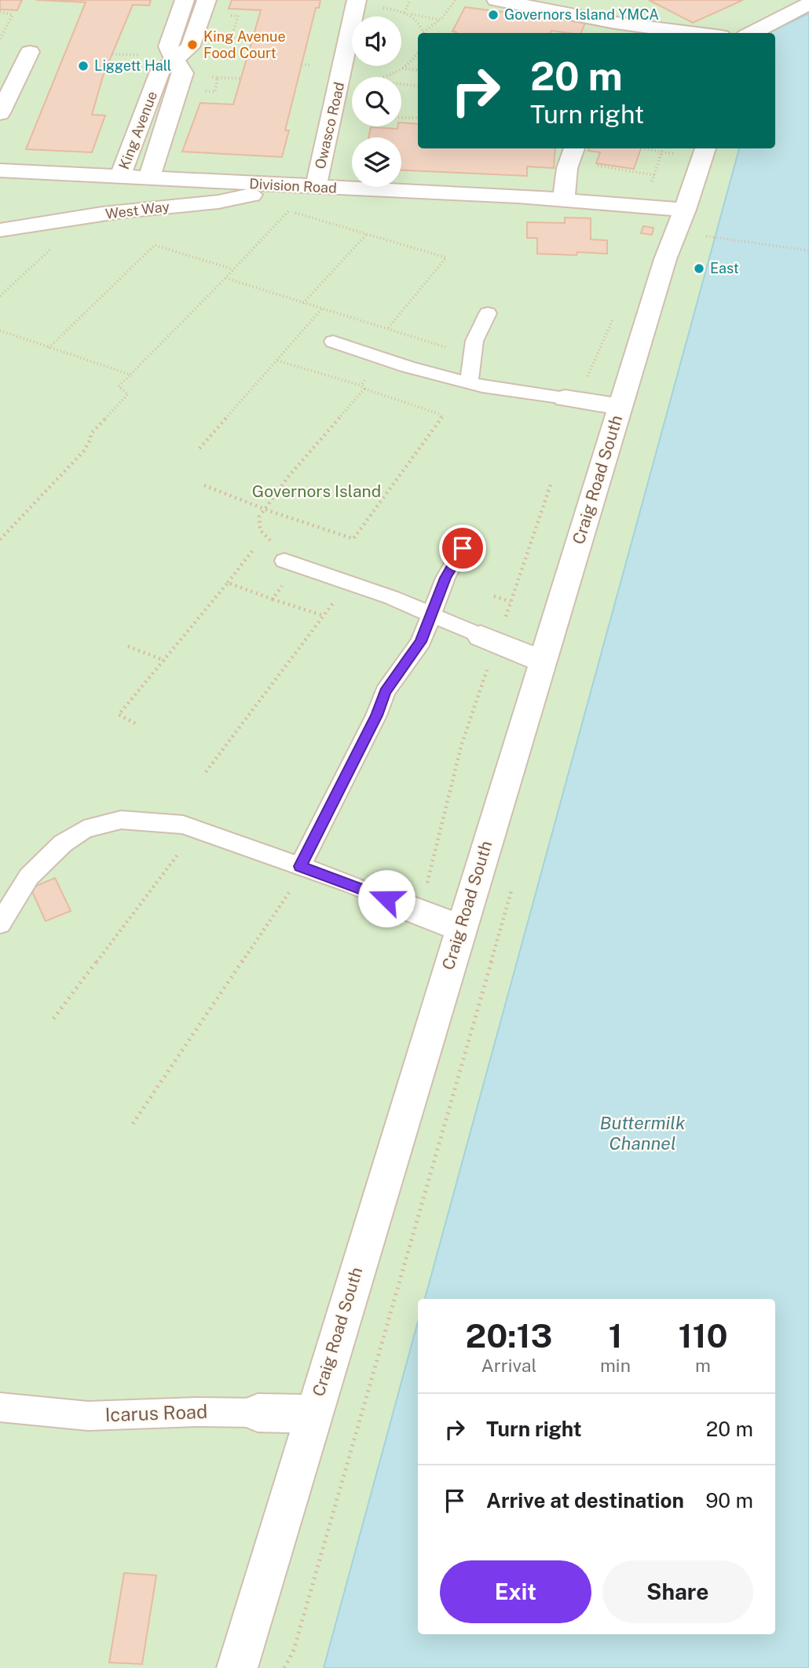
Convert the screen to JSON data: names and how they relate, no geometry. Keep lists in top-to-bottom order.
{
  "streets": {
    "street": [
      "Owasco Road",
      "King Avenue",
      "Division Road",
      "West Way",
      "Craig Road South",
      "Icarus Road"
    ]
  },
  "crossings": [
    ["Owasco Road", "Division Road"],
    ["King Avenue", "Division Road"],
    ["Division Road", "West Way"],
    ["Division Road", "Craig Road South"],
    ["Craig Road South", "Icarus Road"]
  ],
  "water": ["Buttermilk Channel"],
  "parks": ["Governors Island"],
  "places": [
    "Governors Island YMCA",
    "King Avenue Food Court",
    "Liggett Hall",
    "East"
  ],
  "page": {
    "turn": ["20 m", "Turn right"],
    "eta": [
      "20:13",
      "Arrival",
      "1",
      "min",
      "110",
      "m"
    ],
    "list": [
      {
        "name": "Turn right",
        "value": "20 m"
      },
      {
        "name": "Arrive at destination",
        "value": "90 m"
      }
    ],
    "buttons": ["Exit", "Share"]
  }
}
